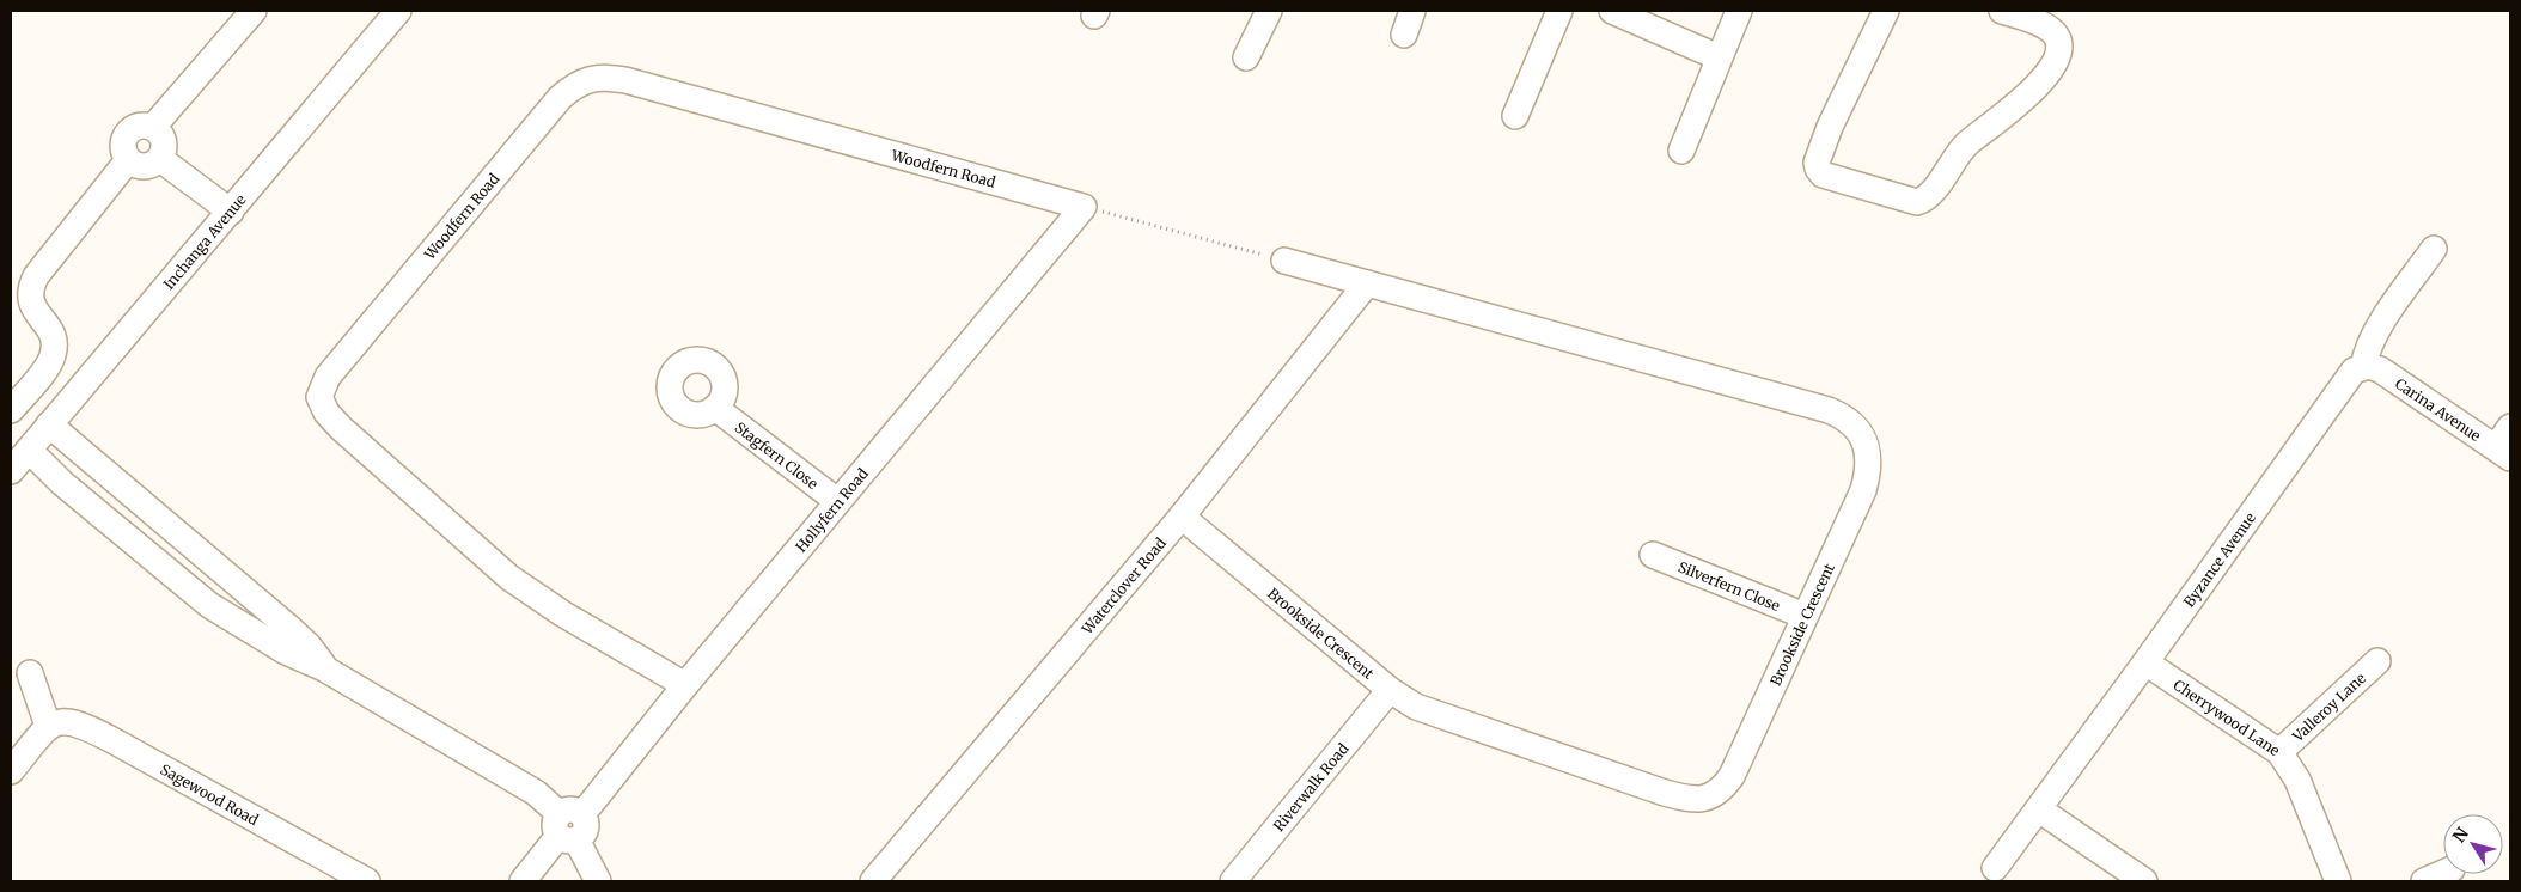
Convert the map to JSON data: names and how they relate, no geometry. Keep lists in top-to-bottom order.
{
  "streets": {
    "street": [
      "Woodfern Road",
      "Inchanga Avenue",
      "Carina Avenue",
      "Stagfern Close",
      "Hollyfern Road",
      "Byzance Avenue",
      "Waterclover Road",
      "Silverfern Close",
      "Brookside Crescent",
      "Valleroy Lane",
      "Cherrywood Lane",
      "Riverwalk Road",
      "Sagewood Road"
    ]
  },
  "crossings": [
    ["Woodfern Road", "Hollyfern Road"],
    ["Carina Avenue", "Byzance Avenue"],
    ["Stagfern Close", "Hollyfern Road"],
    ["Byzance Avenue", "Cherrywood Lane"],
    ["Waterclover Road", "Brookside Crescent"],
    ["Silverfern Close", "Brookside Crescent"],
    ["Brookside Crescent", "Riverwalk Road"],
    ["Valleroy Lane", "Cherrywood Lane"]
  ],
  "north": "top left"
}
